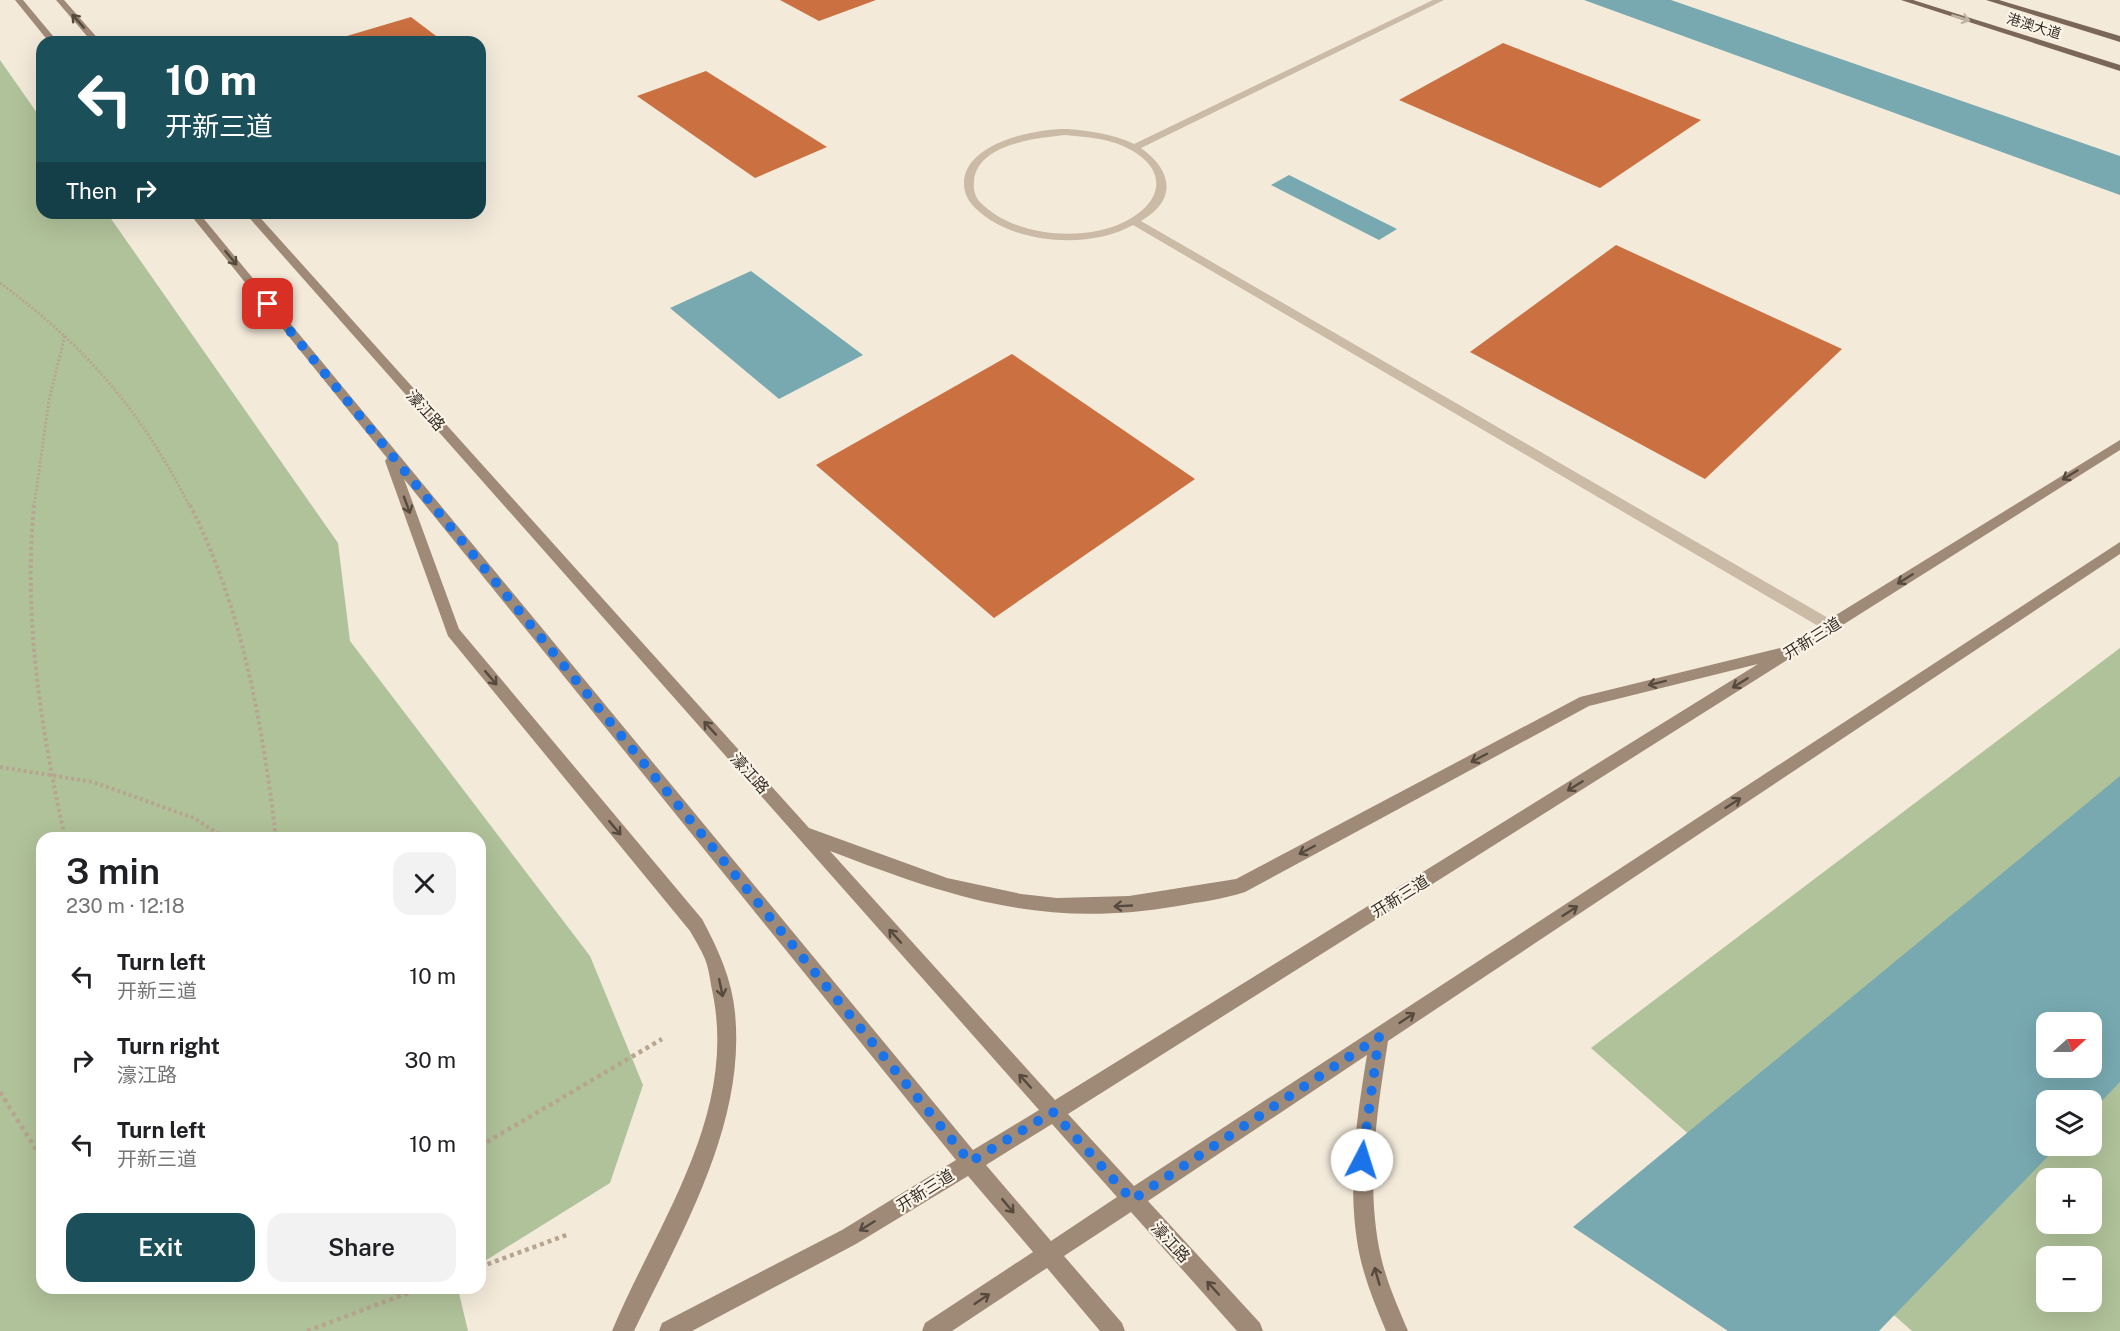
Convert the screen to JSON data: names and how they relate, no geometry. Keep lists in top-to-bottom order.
{
  "streets": {
    "main road": ["港澳大道", "濠江路", "开新三道"]
  },
  "crossings": [
    ["濠江路", "开新三道"]
  ],
  "north": "right",
  "page": {
    "turn": ["10 m", "开新三道"],
    "then": "Then",
    "heading": ["3 min", "230 m · 12:18"],
    "list": [
      {
        "name": "Turn left",
        "note": "开新三道",
        "value": "10 m"
      },
      {
        "name": "Turn right",
        "note": "濠江路",
        "value": "30 m"
      },
      {
        "name": "Turn left",
        "note": "开新三道",
        "value": "10 m"
      }
    ],
    "map_buttons": ["+", "−"],
    "buttons": ["Exit", "Share"]
  }
}
